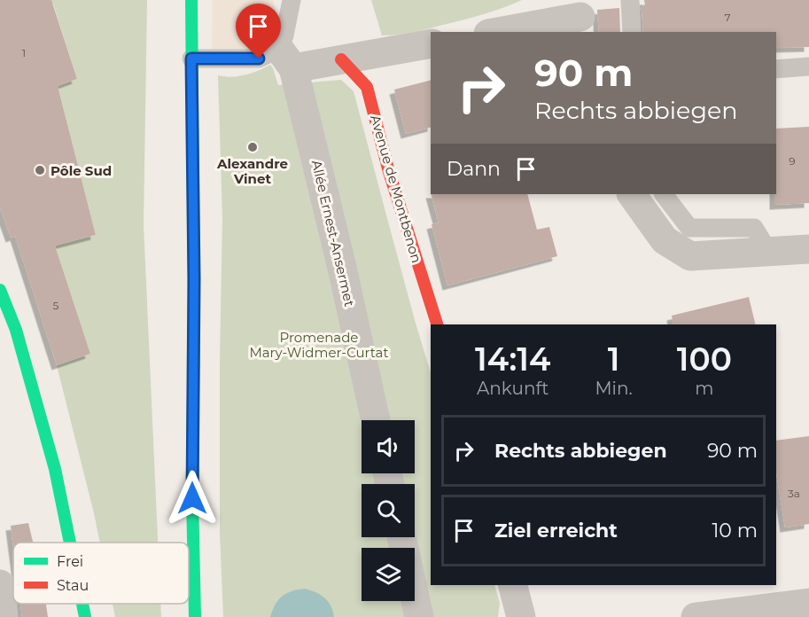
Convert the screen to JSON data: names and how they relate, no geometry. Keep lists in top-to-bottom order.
{
  "streets": {
    "street": ["Avenue de Montbenon", "Allée Ernest-Ansermet"]
  },
  "parks": ["Promenade Mary-Widmer-Curtat"],
  "places": ["Alexandre Vinet", "Pôle Sud"],
  "house_numbers": [
    "7",
    "1",
    "9",
    "5",
    "3a"
  ],
  "legend": ["Frei", "Stau"],
  "page": {
    "turn": ["90 m", "Rechts abbiegen"],
    "then": "Dann",
    "eta": [
      "14:14",
      "Ankunft",
      "1",
      "Min.",
      "100",
      "m"
    ],
    "list": [
      {
        "name": "Rechts abbiegen",
        "value": "90 m"
      },
      {
        "name": "Ziel erreicht",
        "value": "10 m"
      }
    ]
  }
}
